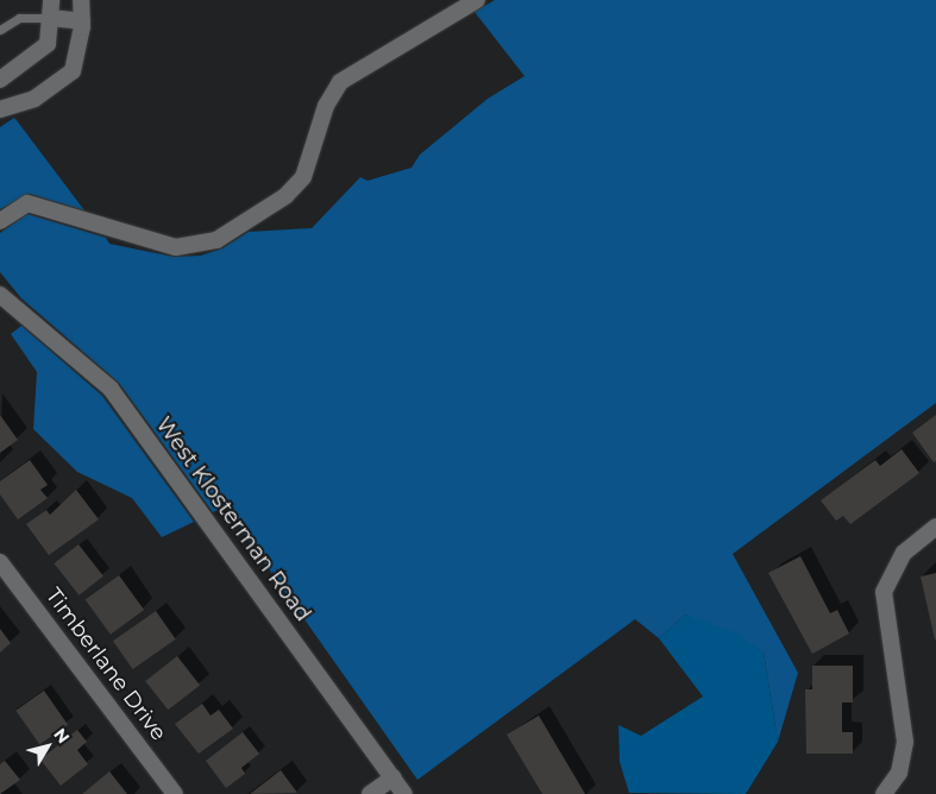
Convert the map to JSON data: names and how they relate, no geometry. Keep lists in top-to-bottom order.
{
  "streets": {
    "street": ["West Klosterman Road", "Timberlane Drive"]
  },
  "north": "top right"
}
